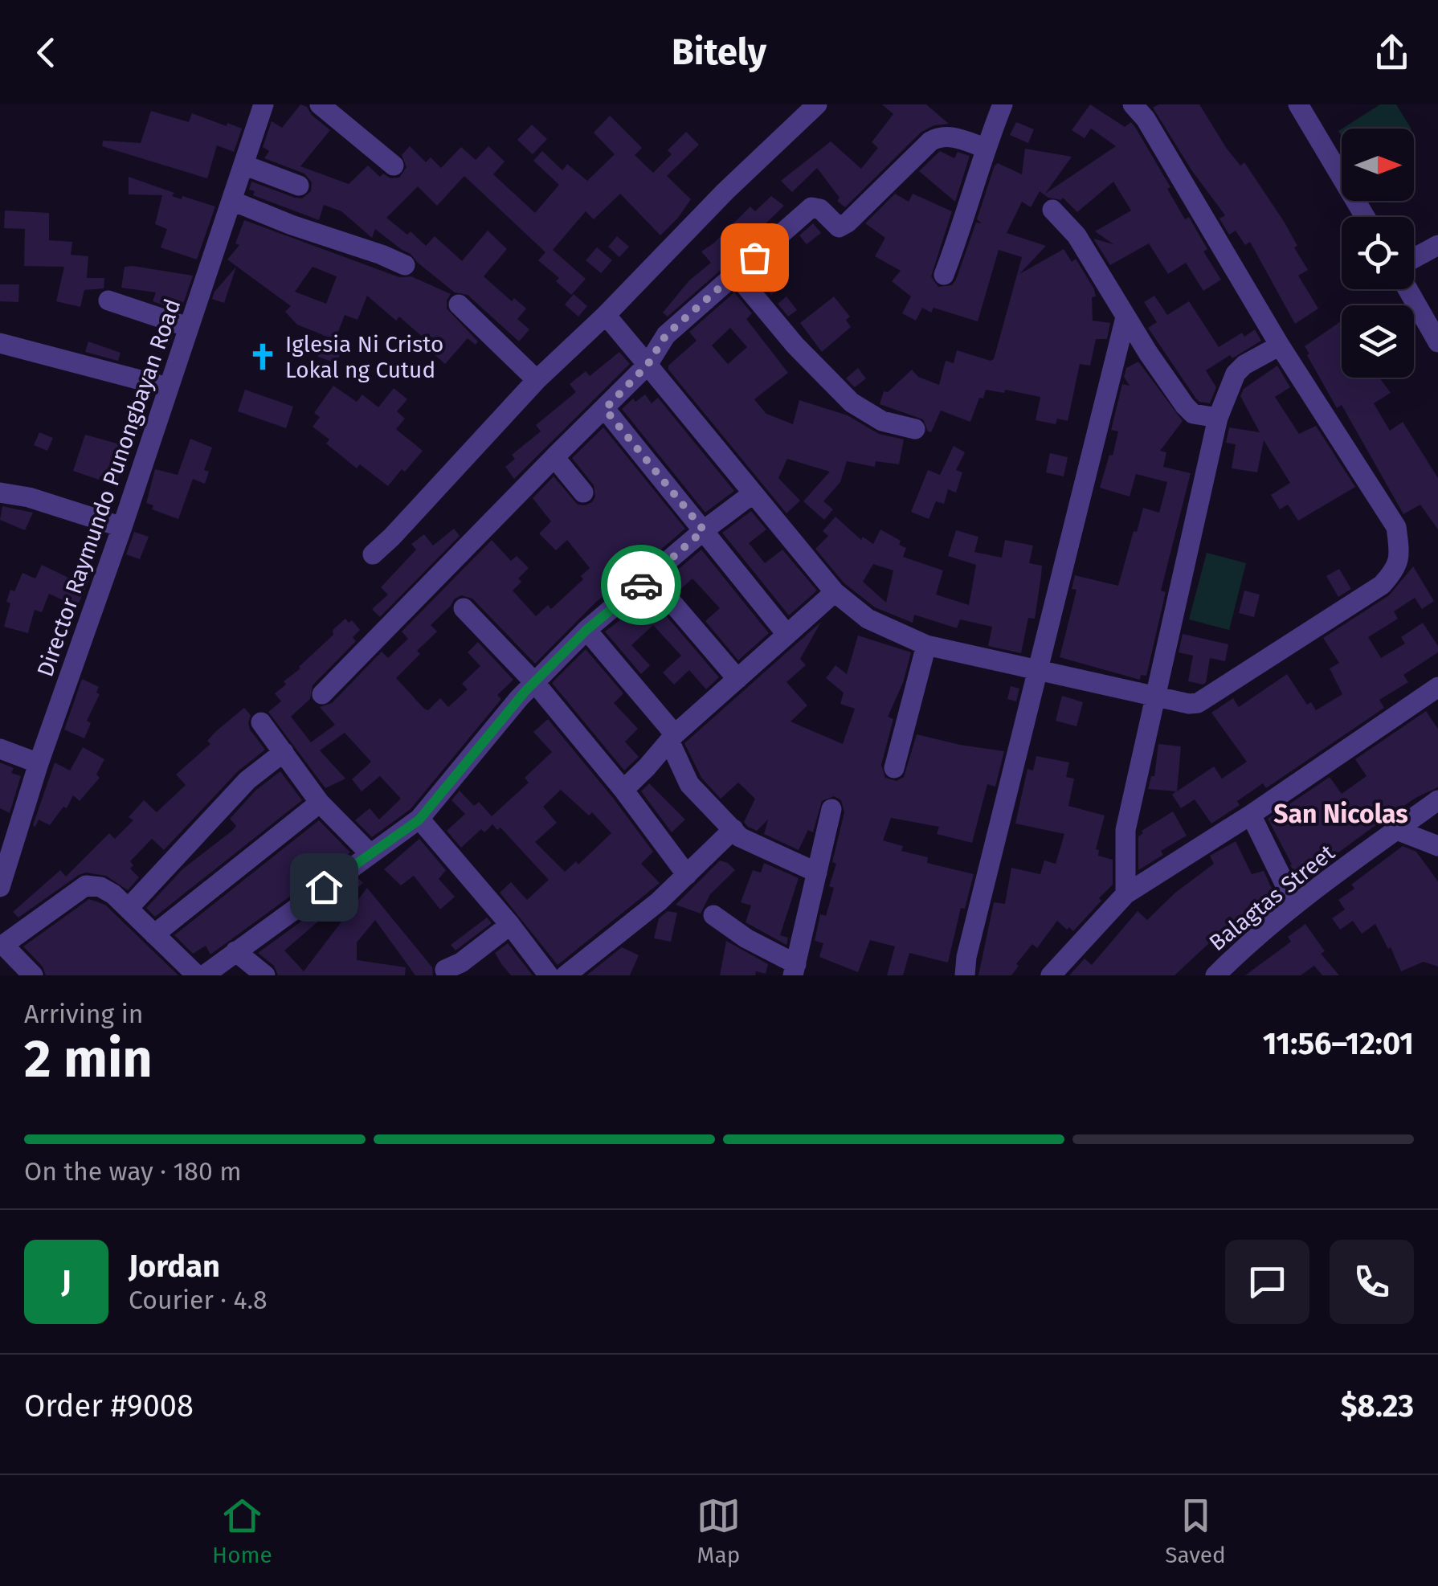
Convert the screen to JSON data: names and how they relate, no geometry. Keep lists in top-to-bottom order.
{
  "streets": {
    "street": ["Director Raymundo Punongbayan Road", "Balagtas Street"]
  },
  "districts": ["San Nicolas"],
  "places": {
    "church": ["Iglesia Ni Cristo Lokal ng Cutud"]
  },
  "north": "right",
  "page": {
    "header": "Bitely",
    "heading": ["2 min", "Arriving in", "11:56–12:01"],
    "panel": [
      "Jordan",
      "Courier · 4.8",
      "Order #9008",
      "$8.23"
    ],
    "bar": "On the way · 180 m",
    "round": "J",
    "tabs": ["Home", "Map", "Saved"]
  }
}
